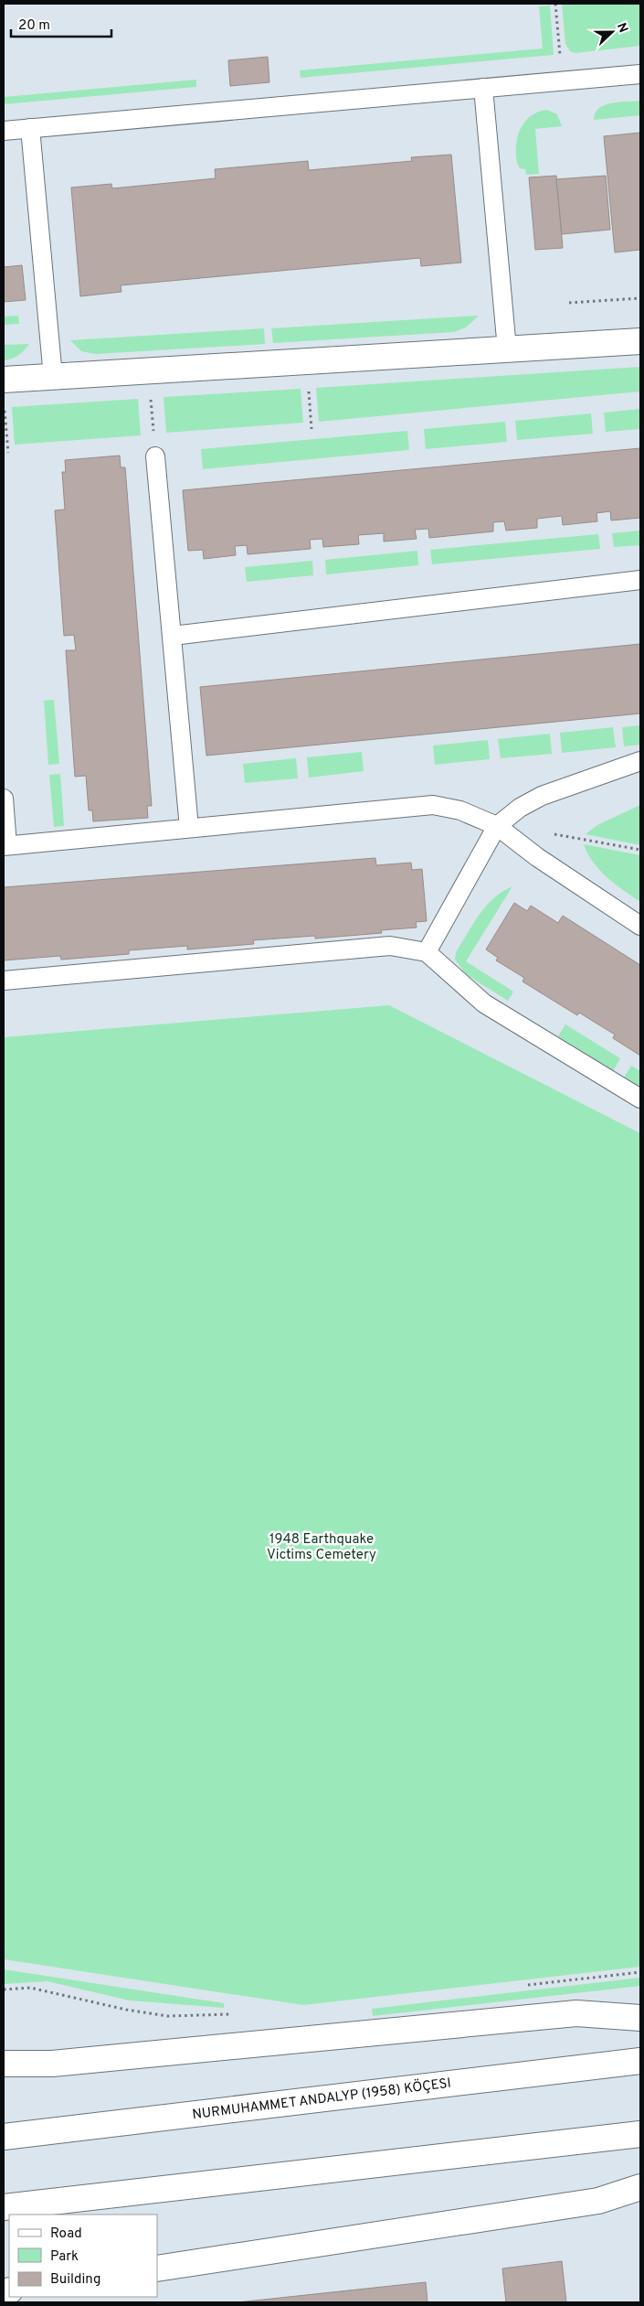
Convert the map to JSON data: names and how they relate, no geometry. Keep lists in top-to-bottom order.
{
  "streets": {
    "main road": ["NURMUHAMMET ANDALYP (1958) KÖÇESI"]
  },
  "parks": ["1948 Earthquake Victims Cemetery"],
  "legend": ["Road", "Park", "Building"],
  "scale_bar": "20 m",
  "north": "right"
}
